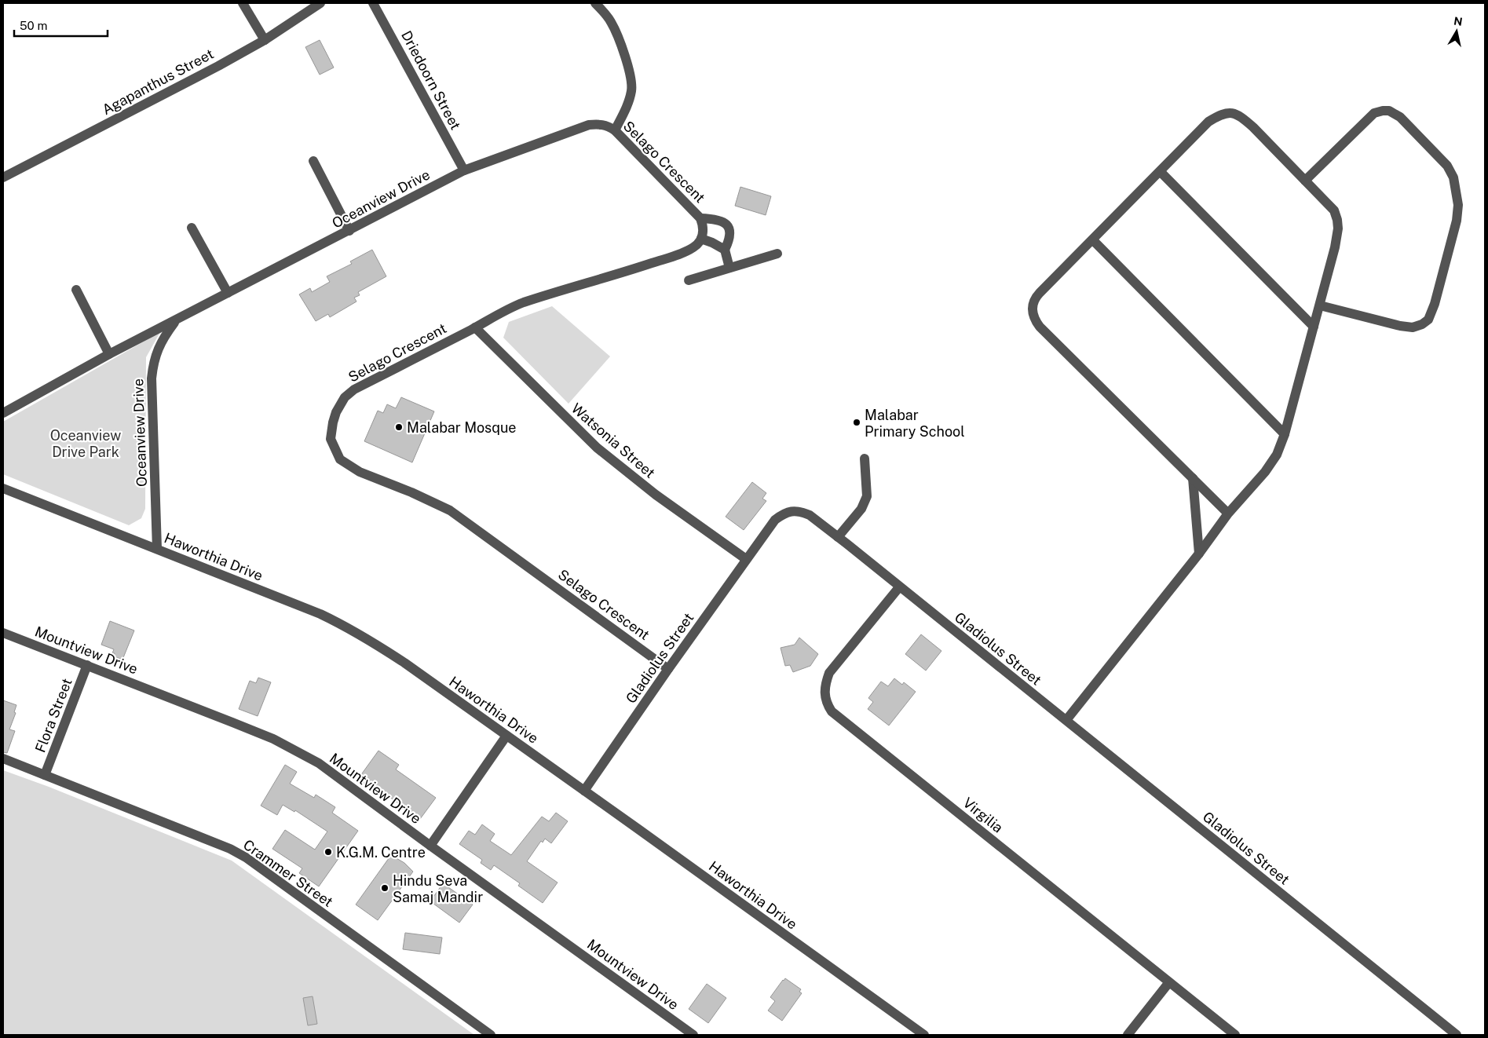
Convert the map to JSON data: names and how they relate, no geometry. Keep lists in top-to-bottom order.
{
  "streets": {
    "street": [
      "Driedoorn Street",
      "Agapanthus Street",
      "Selago Crescent",
      "Oceanview Drive",
      "Watsonia Street",
      "Haworthia Drive",
      "Gladiolus Street",
      "Mountview Drive",
      "Flora Street",
      "Virgilia",
      "Crammer Street"
    ]
  },
  "crossings": [
    ["Driedoorn Street", "Oceanview Drive"],
    ["Selago Crescent", "Oceanview Drive"],
    ["Selago Crescent", "Watsonia Street"],
    ["Selago Crescent", "Gladiolus Street"],
    ["Oceanview Drive", "Haworthia Drive"],
    ["Watsonia Street", "Gladiolus Street"],
    ["Haworthia Drive", "Gladiolus Street"],
    ["Gladiolus Street", "Virgilia"],
    ["Mountview Drive", "Flora Street"],
    ["Flora Street", "Crammer Street"]
  ],
  "parks": ["Oceanview Drive Park"],
  "places": [
    "Malabar Primary School",
    "Malabar Mosque",
    "K.G.M. Centre",
    "Hindu Seva Samaj Mandir"
  ],
  "scale_bar": "50 m",
  "north": "top"
}
